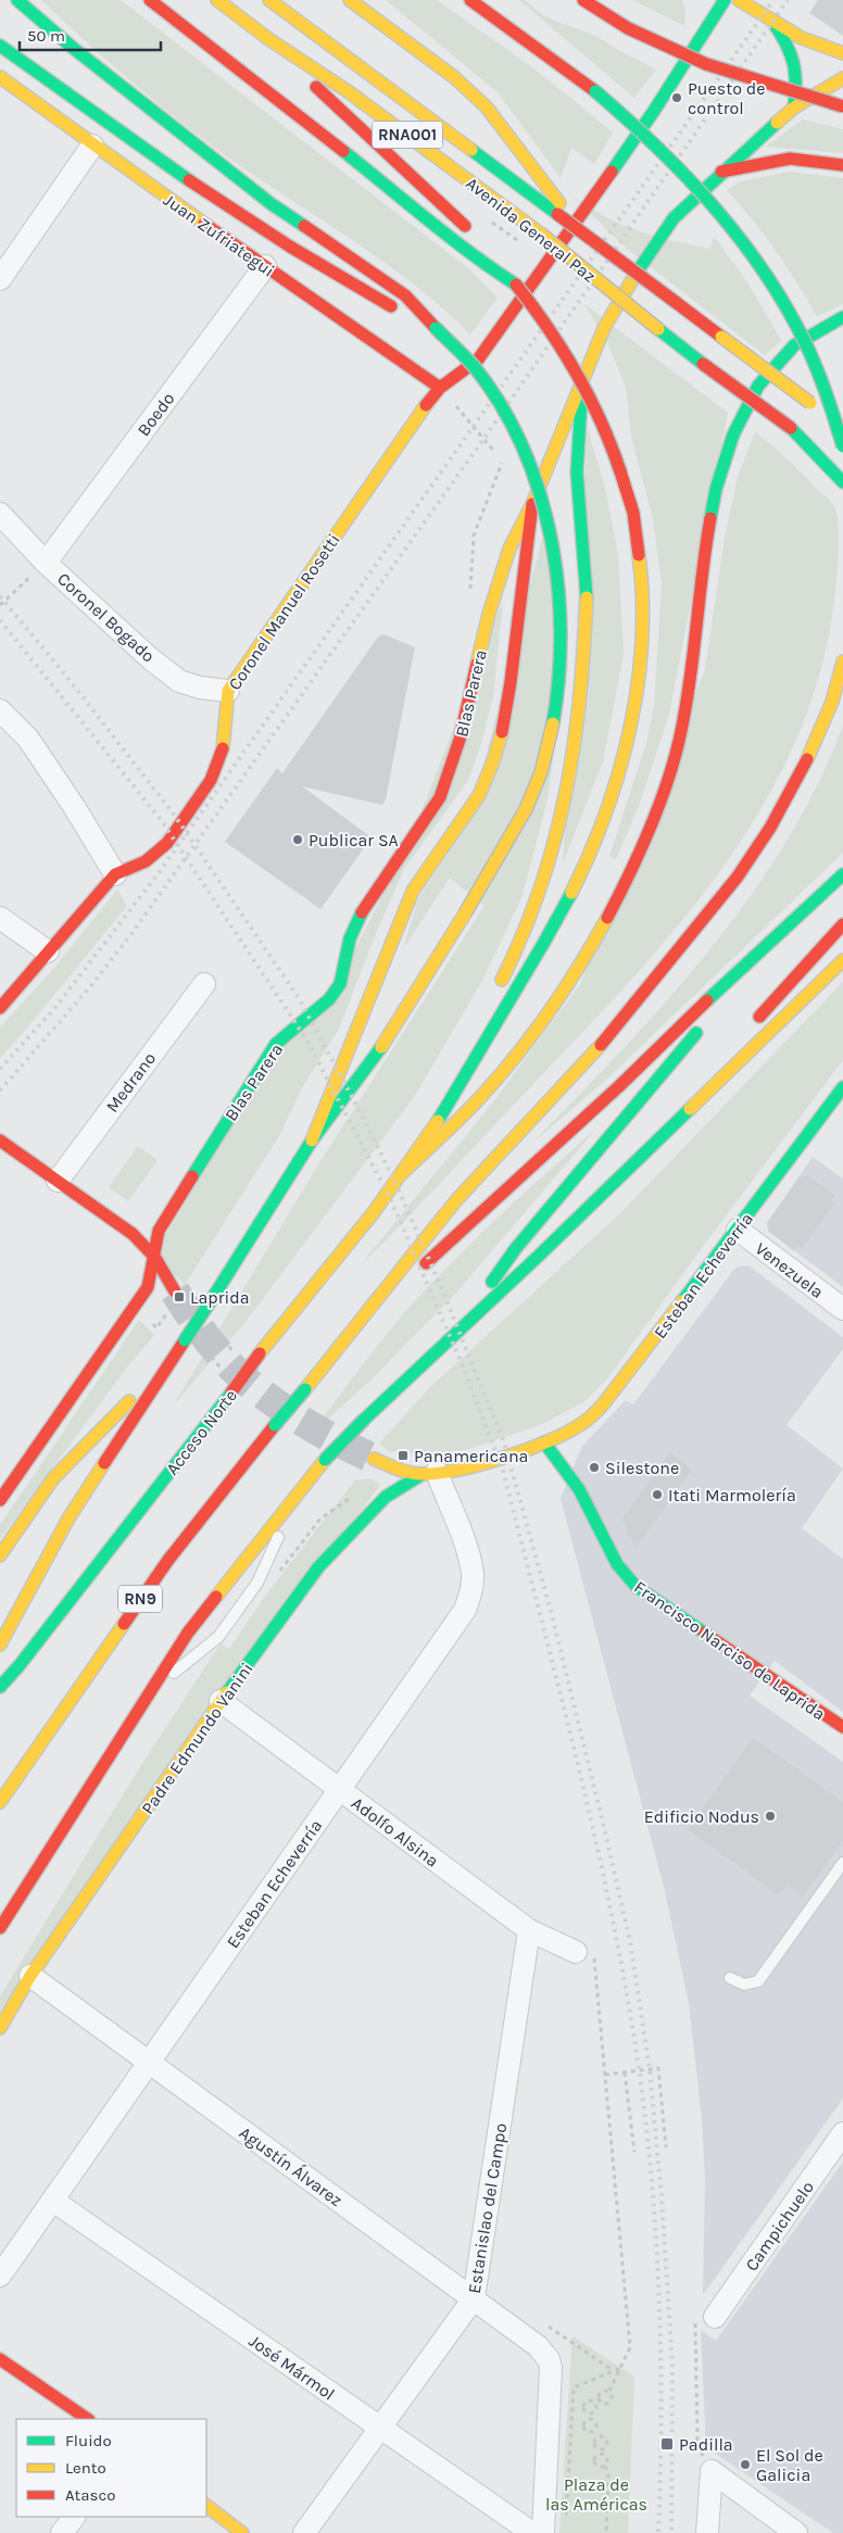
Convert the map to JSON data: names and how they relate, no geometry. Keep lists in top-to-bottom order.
{
  "streets": {
    "main road": [
      "RNA001",
      "Avenida General Paz",
      "Juan Zufriategui",
      "Coronel Manuel Rosetti",
      "Blas Parera",
      "Esteban Echeverría",
      "Acceso Norte",
      "RN9",
      "Francisco Narciso de Laprida",
      "Padre Edmundo Vanini"
    ],
    "street": [
      "Boedo",
      "Coronel Bogado",
      "Medrano",
      "Venezuela",
      "Adolfo Alsina",
      "Agustín Álvarez",
      "Estanislao del Campo",
      "Campichuelo",
      "José Mármol"
    ]
  },
  "crossings": [
    ["Juan Zufriategui", "Boedo"],
    ["Juan Zufriategui", "Coronel Manuel Rosetti"],
    ["Boedo", "Coronel Bogado"],
    ["Coronel Manuel Rosetti", "Coronel Bogado"],
    ["Venezuela", "Esteban Echeverría"],
    ["Esteban Echeverría", "Francisco Narciso de Laprida"],
    ["Esteban Echeverría", "Padre Edmundo Vanini"],
    ["Esteban Echeverría", "Adolfo Alsina"],
    ["Esteban Echeverría", "Agustín Álvarez"],
    ["Esteban Echeverría", "José Mármol"],
    ["Padre Edmundo Vanini", "Adolfo Alsina"],
    ["Padre Edmundo Vanini", "Agustín Álvarez"],
    ["Adolfo Alsina", "Estanislao del Campo"],
    ["Agustín Álvarez", "Estanislao del Campo"],
    ["Estanislao del Campo", "José Mármol"]
  ],
  "parks": ["Plaza de las Américas"],
  "places": {
    "other": [
      "Puesto de control",
      "Publicar SA",
      "Silestone",
      "Itati Marmolería",
      "Edificio Nodus",
      "El Sol de Galicia"
    ],
    "transit": ["Laprida", "Panamericana", "Padilla"]
  },
  "legend": ["Fluido", "Lento", "Atasco"],
  "scale_bar": "50 m"
}
